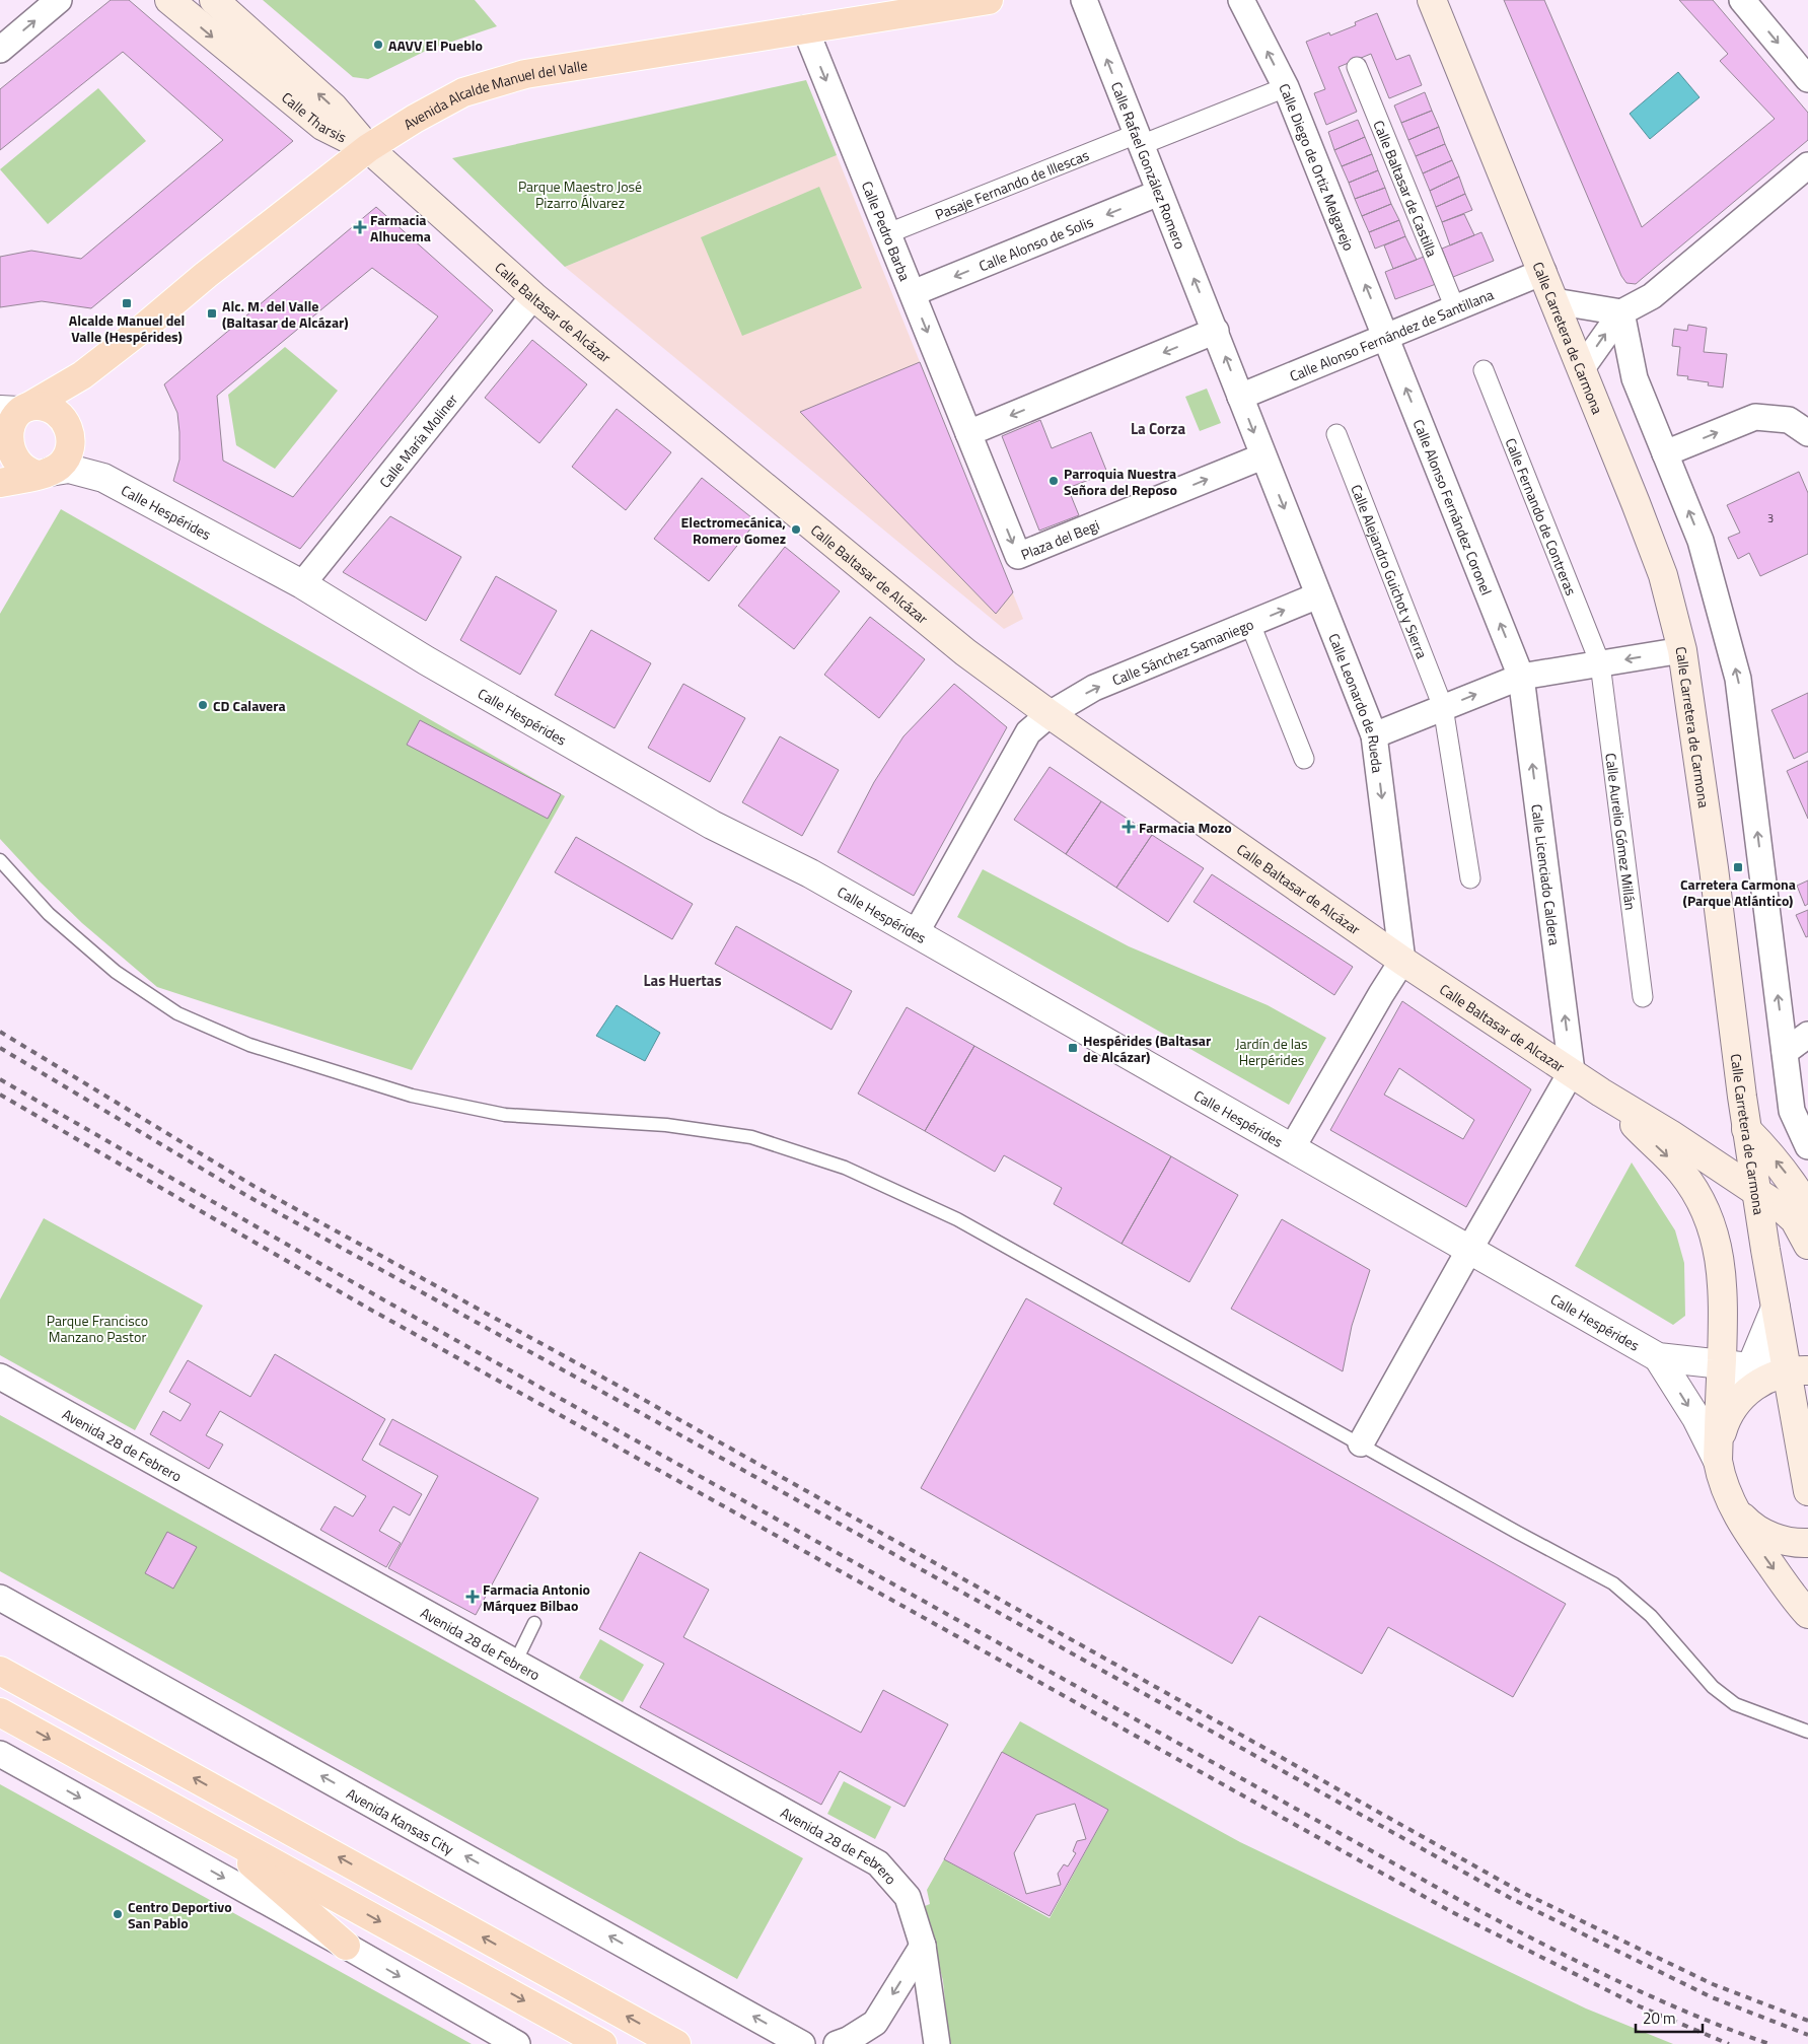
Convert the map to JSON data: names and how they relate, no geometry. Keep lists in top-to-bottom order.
{
  "streets": {
    "main road": [
      "Avenida Alcalde Manuel del Valle",
      "Calle Tharsis",
      "Calle Baltasar de Alcázar",
      "Calle Carretera de Carmona",
      "Calle Baltasar de Alcazar"
    ],
    "street": [
      "Calle Rafael González Romero",
      "Calle Diego de Ortiz Melgarejo",
      "Pasaje Fernando de Illescas",
      "Calle Baltasar de Castilla",
      "Calle Pedro Barba",
      "Calle Alonso de Solis",
      "Calle Alonso Fernández de Santillana",
      "Calle María Moliner",
      "Calle Alonso Fernández Coronel",
      "Calle Hespérides",
      "Calle Fernando de Contreras",
      "Plaza del Begi",
      "Calle Alejandro Guichot y Sierra",
      "Calle Sánchez Samaniego",
      "Calle Leonardo de Rueda",
      "Calle Aurelio Gómez Millán",
      "Calle Licenciado Caldera",
      "Avenida 28 de Febrero",
      "Avenida Kansas City"
    ]
  },
  "crossings": [
    ["Avenida Alcalde Manuel del Valle", "Calle Tharsis"],
    ["Avenida Alcalde Manuel del Valle", "Calle Pedro Barba"],
    ["Avenida Alcalde Manuel del Valle", "Calle Baltasar de Alcázar"],
    ["Calle Tharsis", "Calle Baltasar de Alcázar"],
    ["Calle Rafael González Romero", "Pasaje Fernando de Illescas"],
    ["Calle Rafael González Romero", "Calle Alonso de Solis"],
    ["Calle Diego de Ortiz Melgarejo", "Pasaje Fernando de Illescas"],
    ["Calle Diego de Ortiz Melgarejo", "Calle Alonso Fernández de Santillana"],
    ["Calle Diego de Ortiz Melgarejo", "Calle Alonso Fernández Coronel"],
    ["Pasaje Fernando de Illescas", "Calle Pedro Barba"],
    ["Calle Baltasar de Castilla", "Calle Alonso Fernández de Santillana"],
    ["Calle Pedro Barba", "Calle Alonso de Solis"],
    ["Calle Pedro Barba", "Plaza del Begi"],
    ["Calle Baltasar de Alcázar", "Calle María Moliner"],
    ["Calle Baltasar de Alcázar", "Calle Sánchez Samaniego"],
    ["Calle Baltasar de Alcázar", "Calle Leonardo de Rueda"],
    ["Calle Baltasar de Alcázar", "Calle Baltasar de Alcazar"],
    ["Calle Alonso Fernández de Santillana", "Calle Carretera de Carmona"],
    ["Calle Alonso Fernández de Santillana", "Calle Alonso Fernández Coronel"],
    ["Calle María Moliner", "Calle Hespérides"],
    ["Calle Alonso Fernández Coronel", "Calle Licenciado Caldera"],
    ["Calle Hespérides", "Calle Sánchez Samaniego"],
    ["Calle Fernando de Contreras", "Calle Aurelio Gómez Millán"],
    ["Plaza del Begi", "Calle Leonardo de Rueda"],
    ["Calle Sánchez Samaniego", "Calle Leonardo de Rueda"],
    ["Calle Leonardo de Rueda", "Calle Baltasar de Alcazar"],
    ["Calle Licenciado Caldera", "Calle Baltasar de Alcazar"]
  ],
  "one_way": [
    "Calle Rafael González Romero",
    "Calle Diego de Ortiz Melgarejo",
    "Calle Pedro Barba",
    "Calle Sánchez Samaniego",
    "Calle Leonardo de Rueda"
  ],
  "districts": ["La Corza", "Las Huertas"],
  "parks": ["Parque Maestro José Pizarro Álvarez", "Jardín de las Herpérides", "Parque Francisco Manzano Pastor"],
  "places": {
    "other": [
      "AAVV El Pueblo",
      "Parroquia Nuestra Señora del Reposo",
      "Electromecánica, Romero Gomez",
      "CD Calavera",
      "Centro Deportivo San Pablo"
    ],
    "health": ["Farmacia Alhucema", "Farmacia Mozo", "Farmacia Antonio Márquez Bilbao"],
    "transit": [
      "Alcalde Manuel del Valle (Hespérides)",
      "Alc. M. del Valle (Baltasar de Alcázar)",
      "Carretera Carmona (Parque Atlántico)",
      "Hespérides (Baltasar de Alcázar)"
    ]
  },
  "house_numbers": ["3"],
  "scale_bar": "20 m"
}
